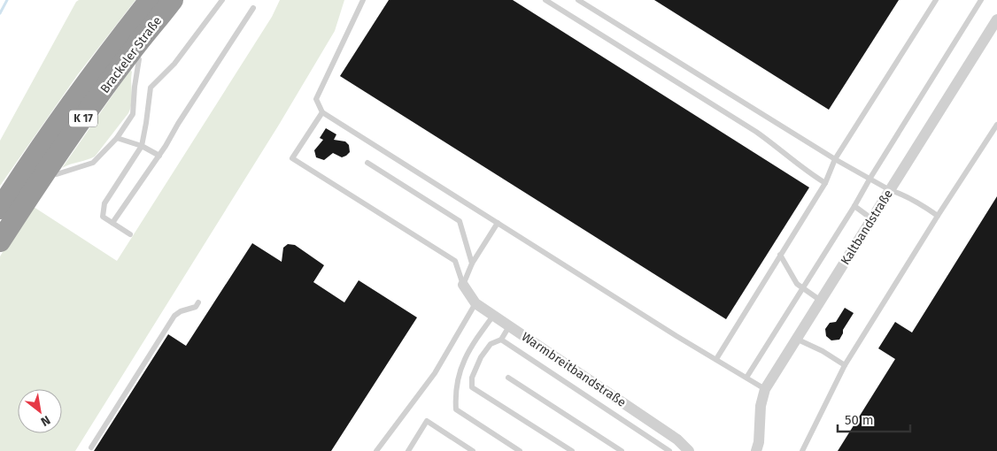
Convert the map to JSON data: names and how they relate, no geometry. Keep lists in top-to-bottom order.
{
  "streets": {
    "highway": ["Brackeler Straße", "K 17"],
    "street": ["Kaltbandstraße", "Warmbreitbandstraße"]
  },
  "scale_bar": "50 m",
  "north": "bottom right"
}
